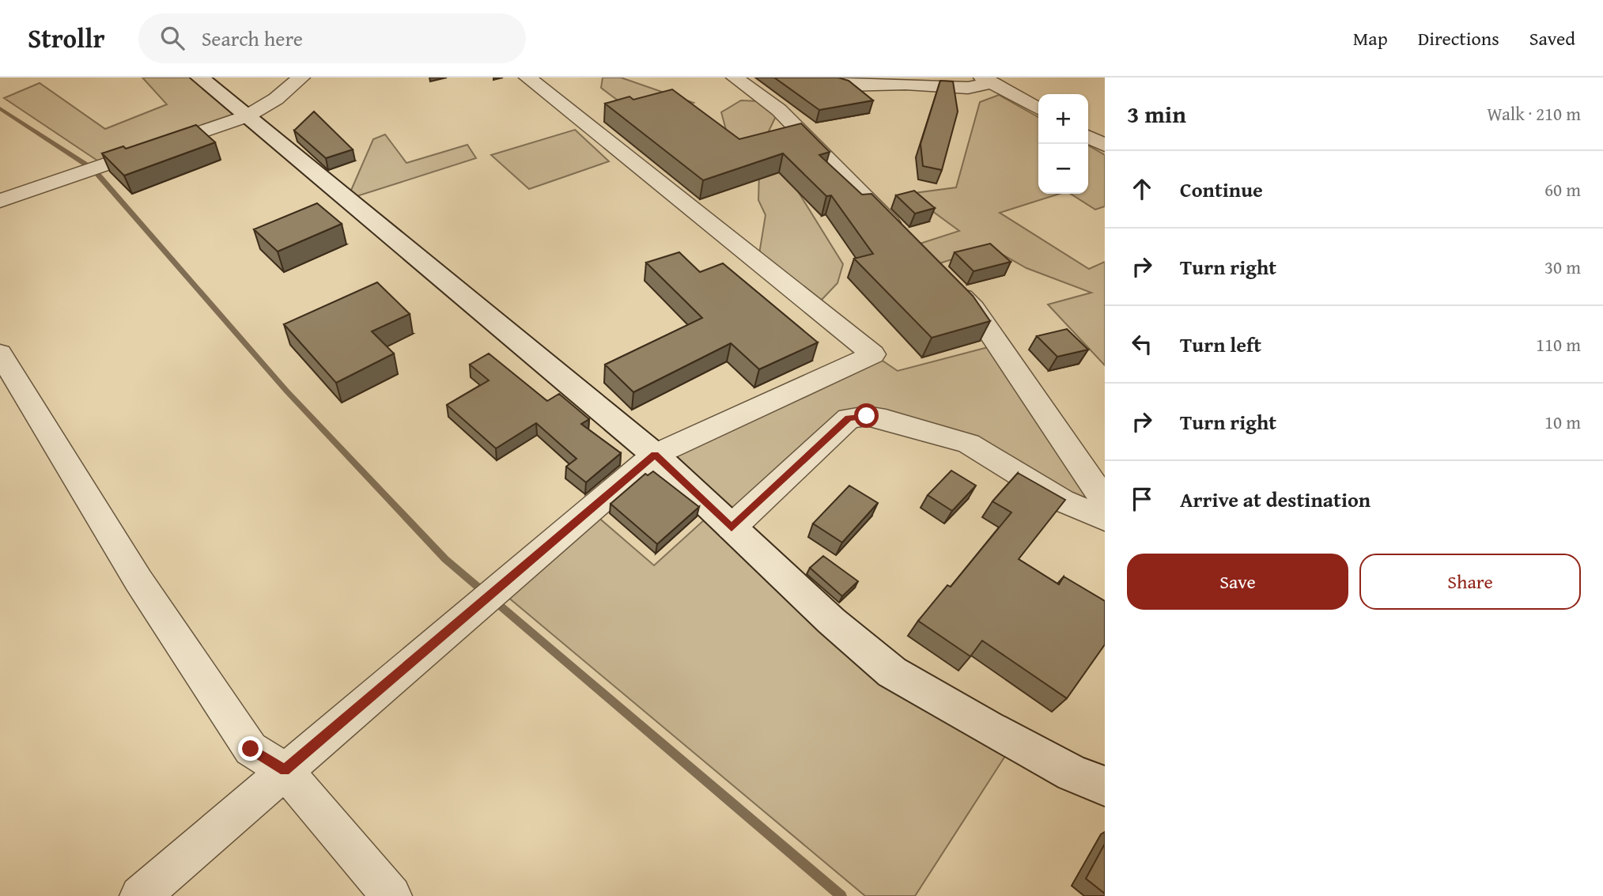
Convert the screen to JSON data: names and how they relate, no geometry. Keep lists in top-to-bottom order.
{
  "page": {
    "header": "Strollr",
    "search": "Search here",
    "nav": ["Map", "Directions", "Saved"],
    "heading": ["3 min", "Walk · 210 m"],
    "map_buttons": ["+", "−"],
    "list": [
      ["Continue", "60 m"],
      ["Turn right", "30 m"],
      ["Turn left", "110 m"],
      ["Turn right", "10 m"],
      "Arrive at destination"
    ],
    "buttons": ["Save", "Share"]
  }
}
